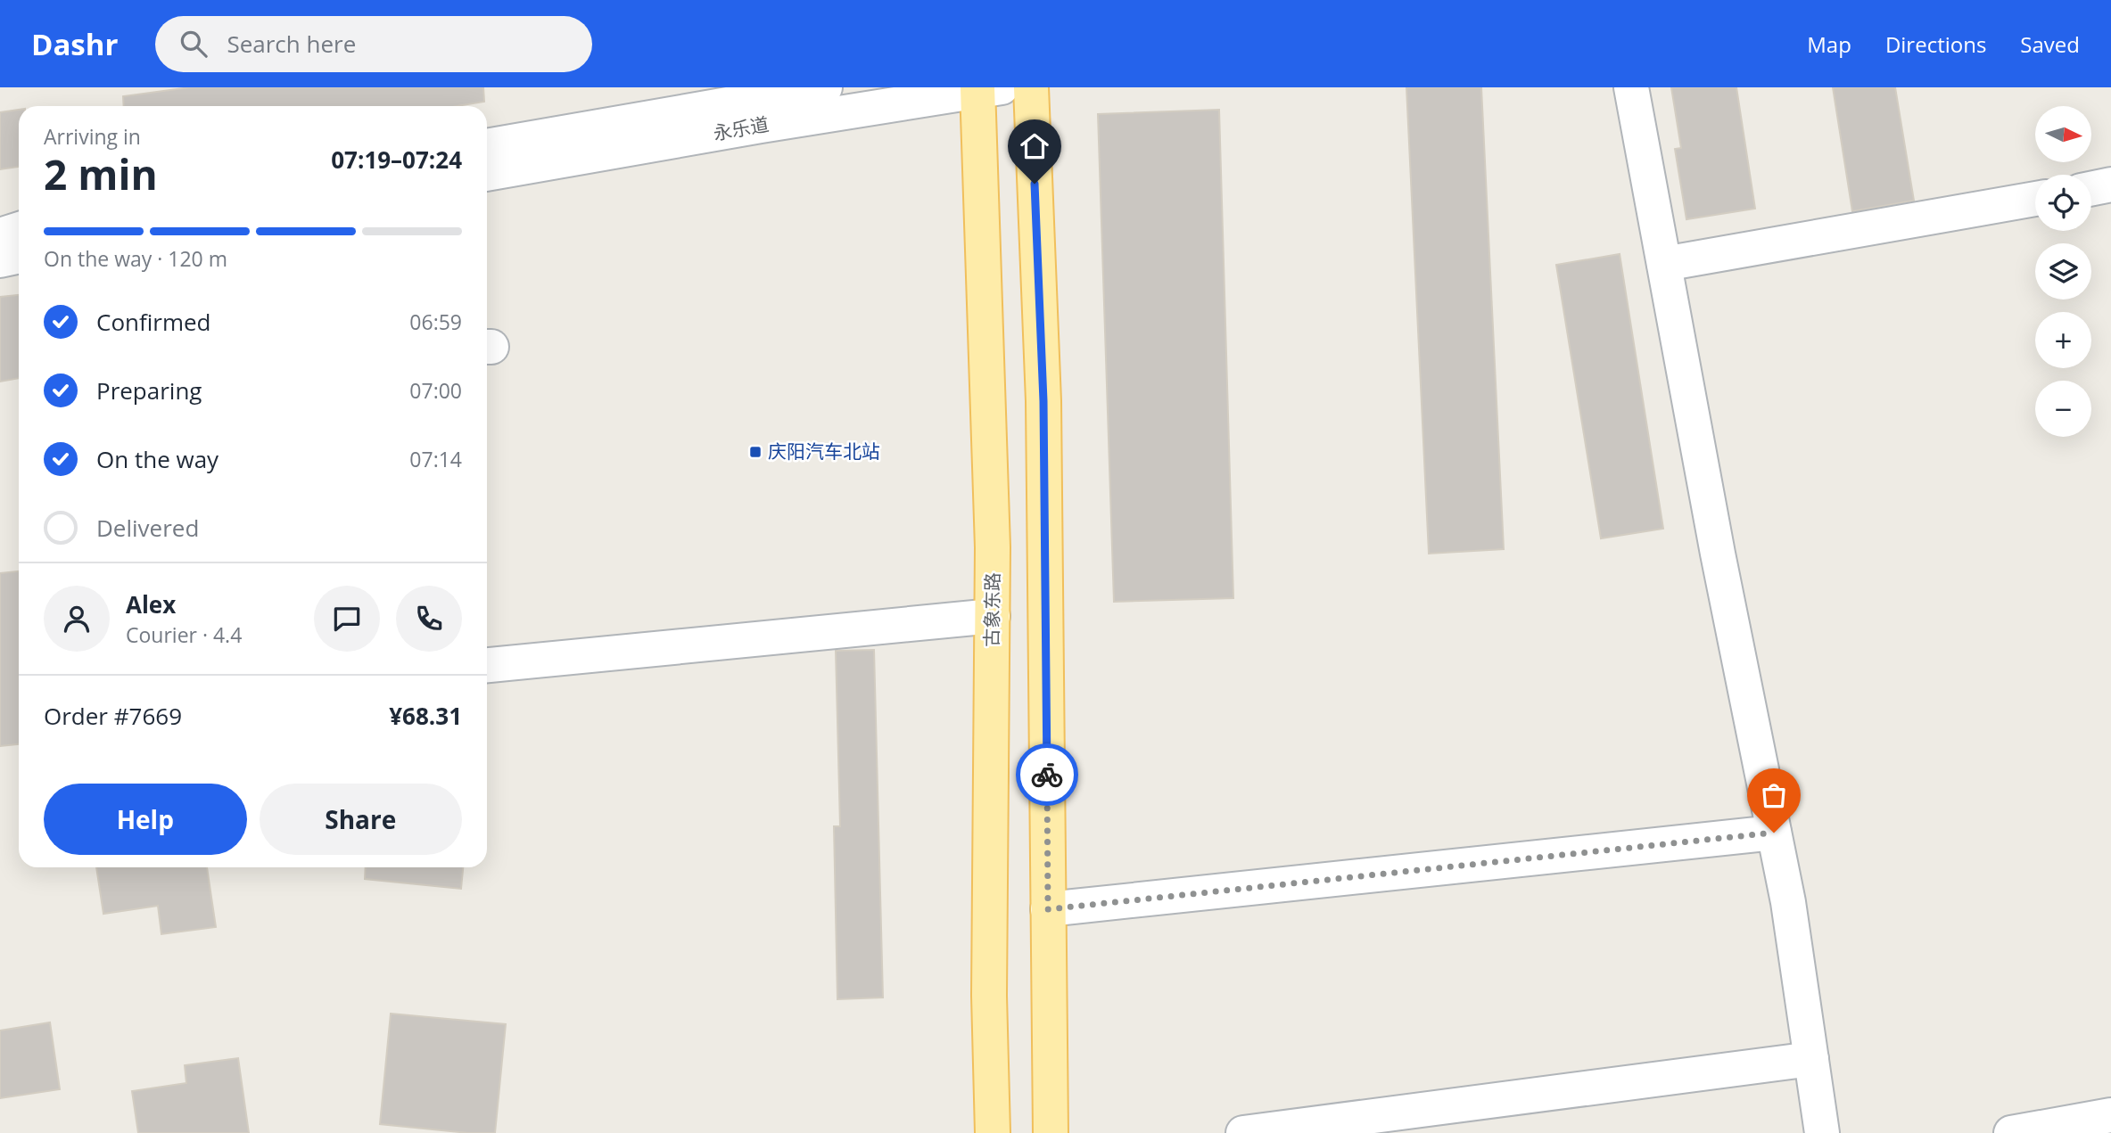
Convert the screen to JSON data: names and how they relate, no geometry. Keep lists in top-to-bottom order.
{
  "streets": {
    "main road": ["古象东路"],
    "street": ["永乐道"]
  },
  "crossings": [
    ["永乐道", "古象东路"]
  ],
  "places": {
    "transit": ["庆阳汽车北站"]
  },
  "north": "right",
  "page": {
    "header": "Dashr",
    "search": "Search here",
    "nav": ["Map", "Directions", "Saved"],
    "map_buttons": ["+", "−"],
    "heading": ["2 min", "Arriving in", "07:19–07:24"],
    "panel": [
      "Alex",
      "Courier · 4.4",
      "Order #7669",
      "¥68.31"
    ],
    "bar": "On the way · 120 m",
    "list": [
      ["Confirmed", "06:59"],
      ["Preparing", "07:00"],
      ["On the way", "07:14"],
      "Delivered"
    ],
    "buttons": ["Help", "Share"]
  }
}
